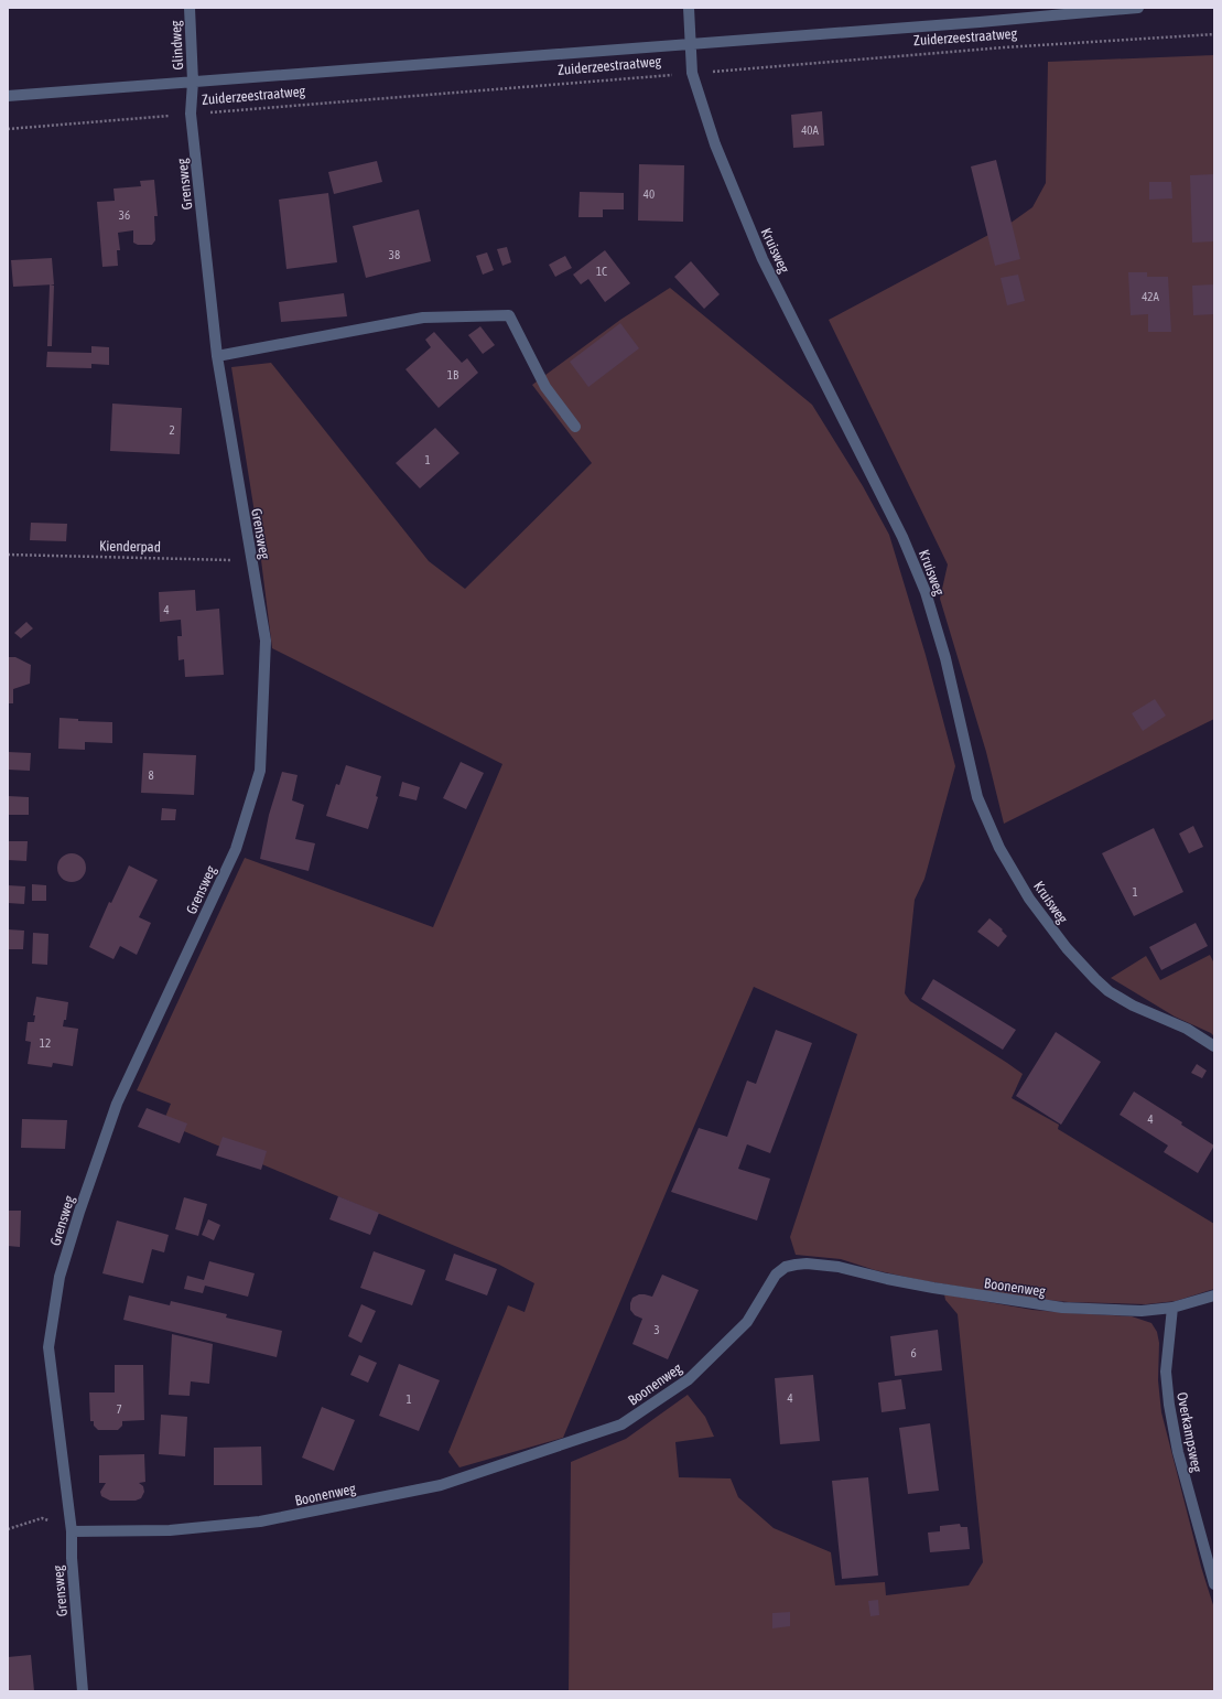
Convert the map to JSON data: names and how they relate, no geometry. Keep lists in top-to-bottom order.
{
  "streets": {
    "street": [
      "Zuiderzeestraatweg",
      "Glindweg",
      "Grensweg",
      "Kruisweg",
      "Boonenweg",
      "Overkampsweg"
    ],
    "path": ["Kienderpad"]
  },
  "crossings": [
    ["Zuiderzeestraatweg", "Glindweg"],
    ["Zuiderzeestraatweg", "Grensweg"],
    ["Zuiderzeestraatweg", "Kruisweg"],
    ["Glindweg", "Grensweg"],
    ["Grensweg", "Kienderpad"],
    ["Grensweg", "Boonenweg"],
    ["Boonenweg", "Overkampsweg"]
  ],
  "house_numbers": [
    "40A",
    "40",
    "36",
    "38",
    "1C",
    "42A",
    "1B",
    "2",
    "1",
    "4",
    "8",
    "1",
    "12",
    "4",
    "3",
    "6",
    "4",
    "1",
    "7"
  ]
}
